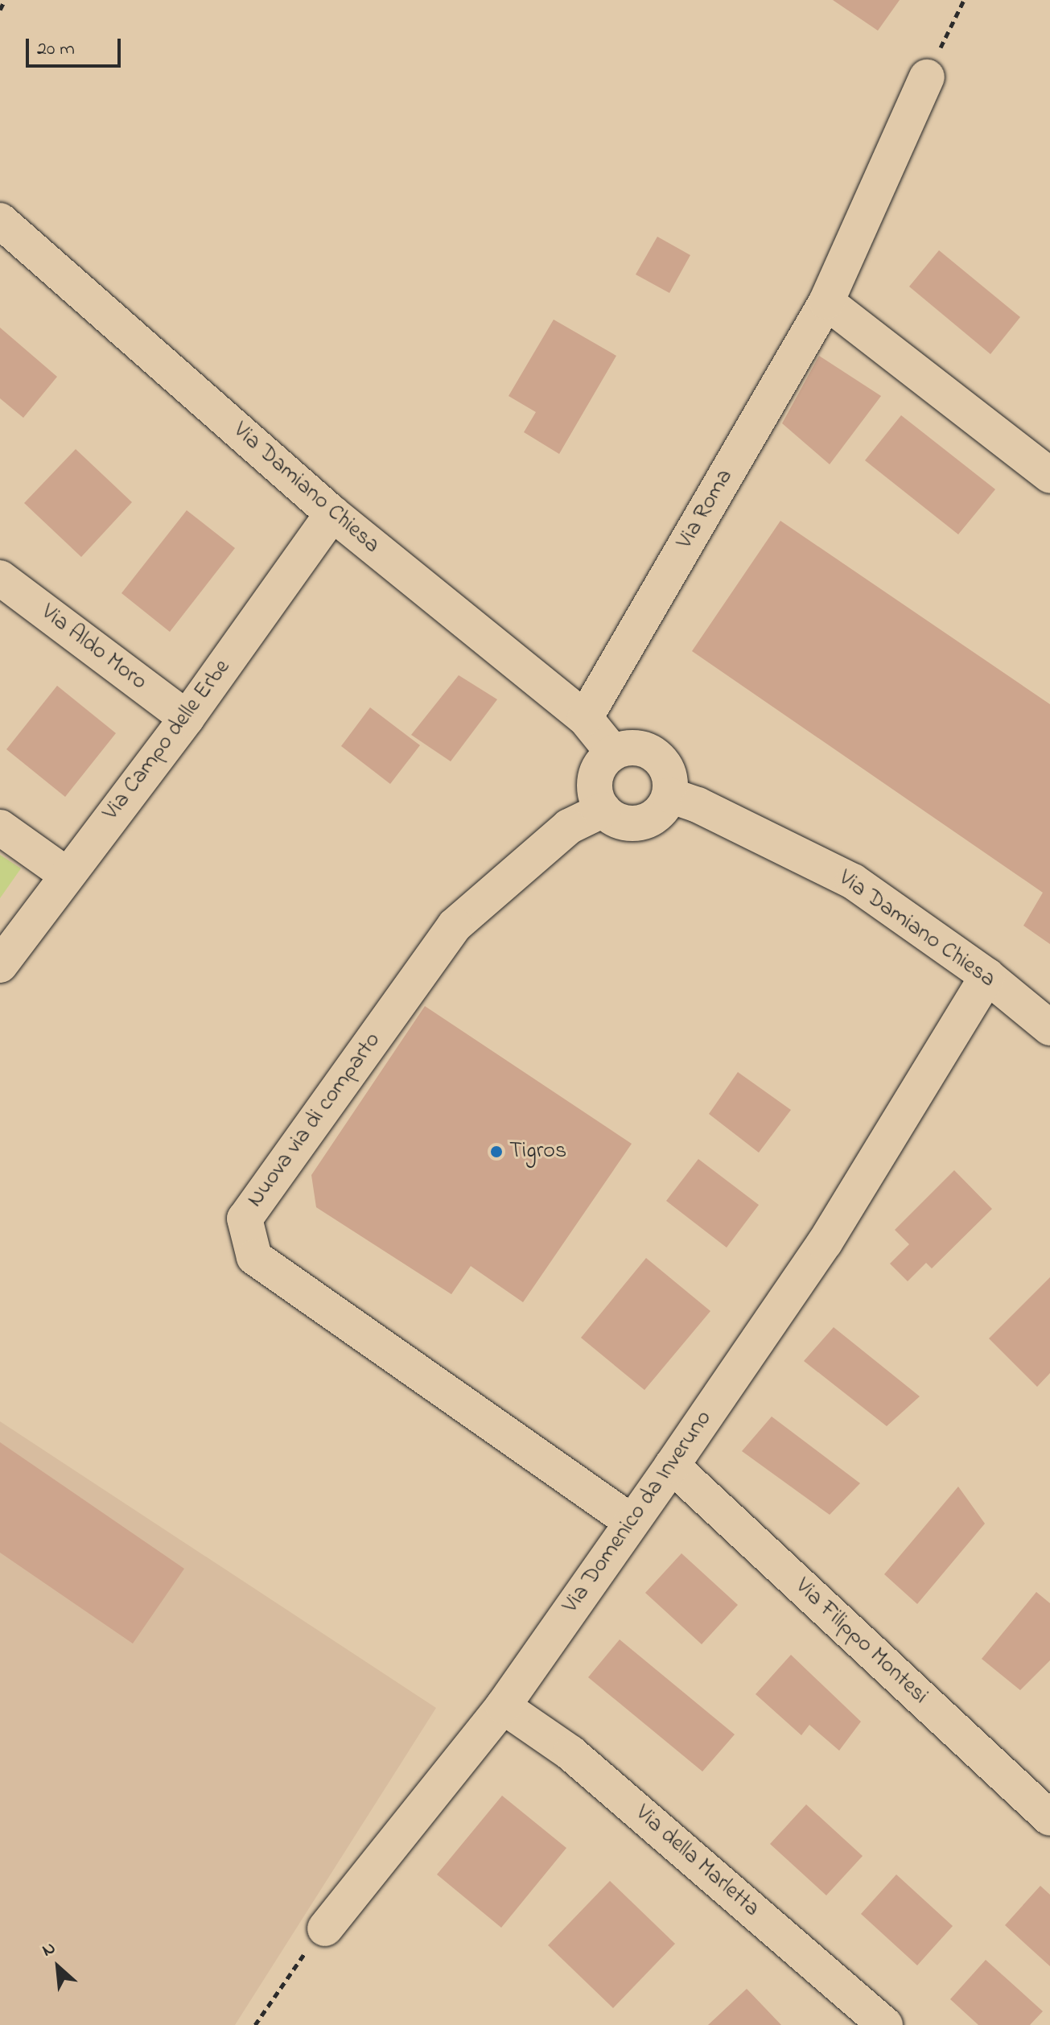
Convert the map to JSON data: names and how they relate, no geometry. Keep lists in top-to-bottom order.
{
  "streets": {
    "street": [
      "Via Damiano Chiesa",
      "Via Roma",
      "Via Aldo Moro",
      "Via Campo delle Erbe",
      "Nuova via di comparto",
      "Via Domenico da Inveruno",
      "Via Filippo Montesi",
      "Via della Marletta"
    ]
  },
  "crossings": [
    ["Via Damiano Chiesa", "Via Roma"],
    ["Via Damiano Chiesa", "Via Campo delle Erbe"],
    ["Via Damiano Chiesa", "Nuova via di comparto"],
    ["Via Damiano Chiesa", "Via Domenico da Inveruno"],
    ["Via Aldo Moro", "Via Campo delle Erbe"],
    ["Nuova via di comparto", "Via Domenico da Inveruno"],
    ["Via Domenico da Inveruno", "Via Filippo Montesi"],
    ["Via Domenico da Inveruno", "Via della Marletta"]
  ],
  "places": ["Tigros"],
  "scale_bar": "20 m",
  "north": "top left"
}
